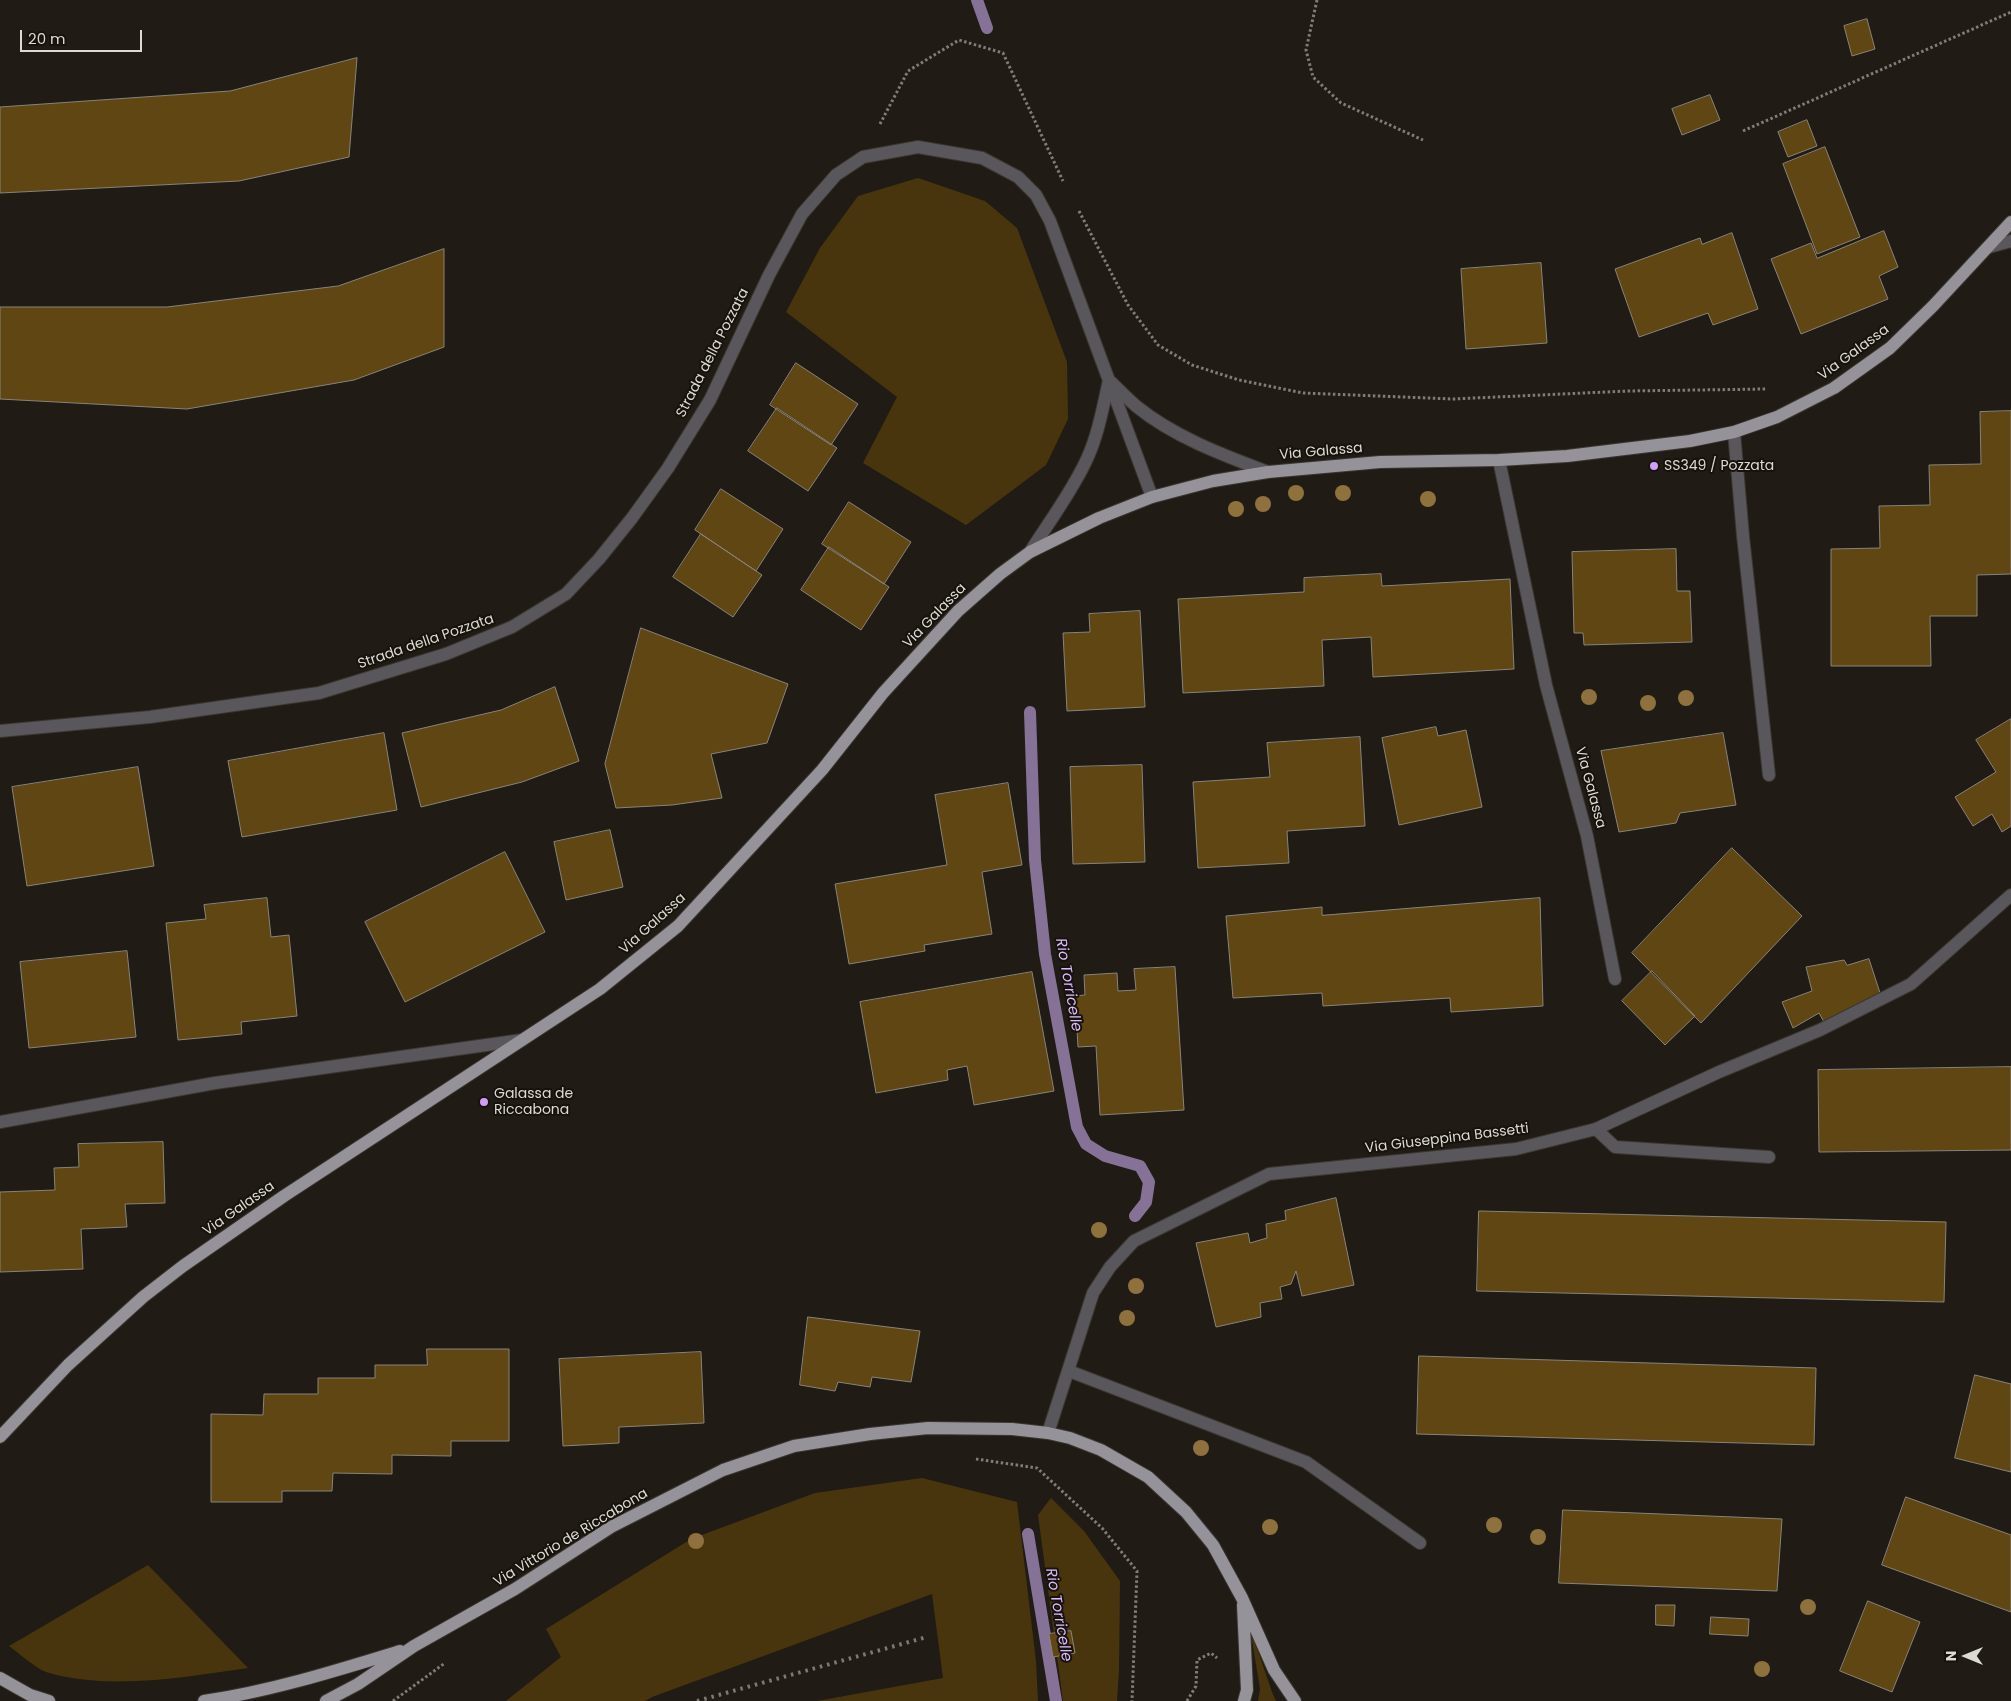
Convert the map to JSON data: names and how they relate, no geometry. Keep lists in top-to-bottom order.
{
  "streets": {
    "main road": ["Via Galassa", "Via Vittorio de Riccabona"],
    "street": ["Strada della Pozzata", "Via Giuseppina Bassetti"]
  },
  "crossings": [
    ["Strada della Pozzata", "Via Galassa"],
    ["Via Giuseppina Bassetti", "Via Vittorio de Riccabona"]
  ],
  "water": ["Rio Torricelle"],
  "places": ["SS349 / Pozzata", "Galassa de Riccabona"],
  "scale_bar": "20 m",
  "north": "left"
}
